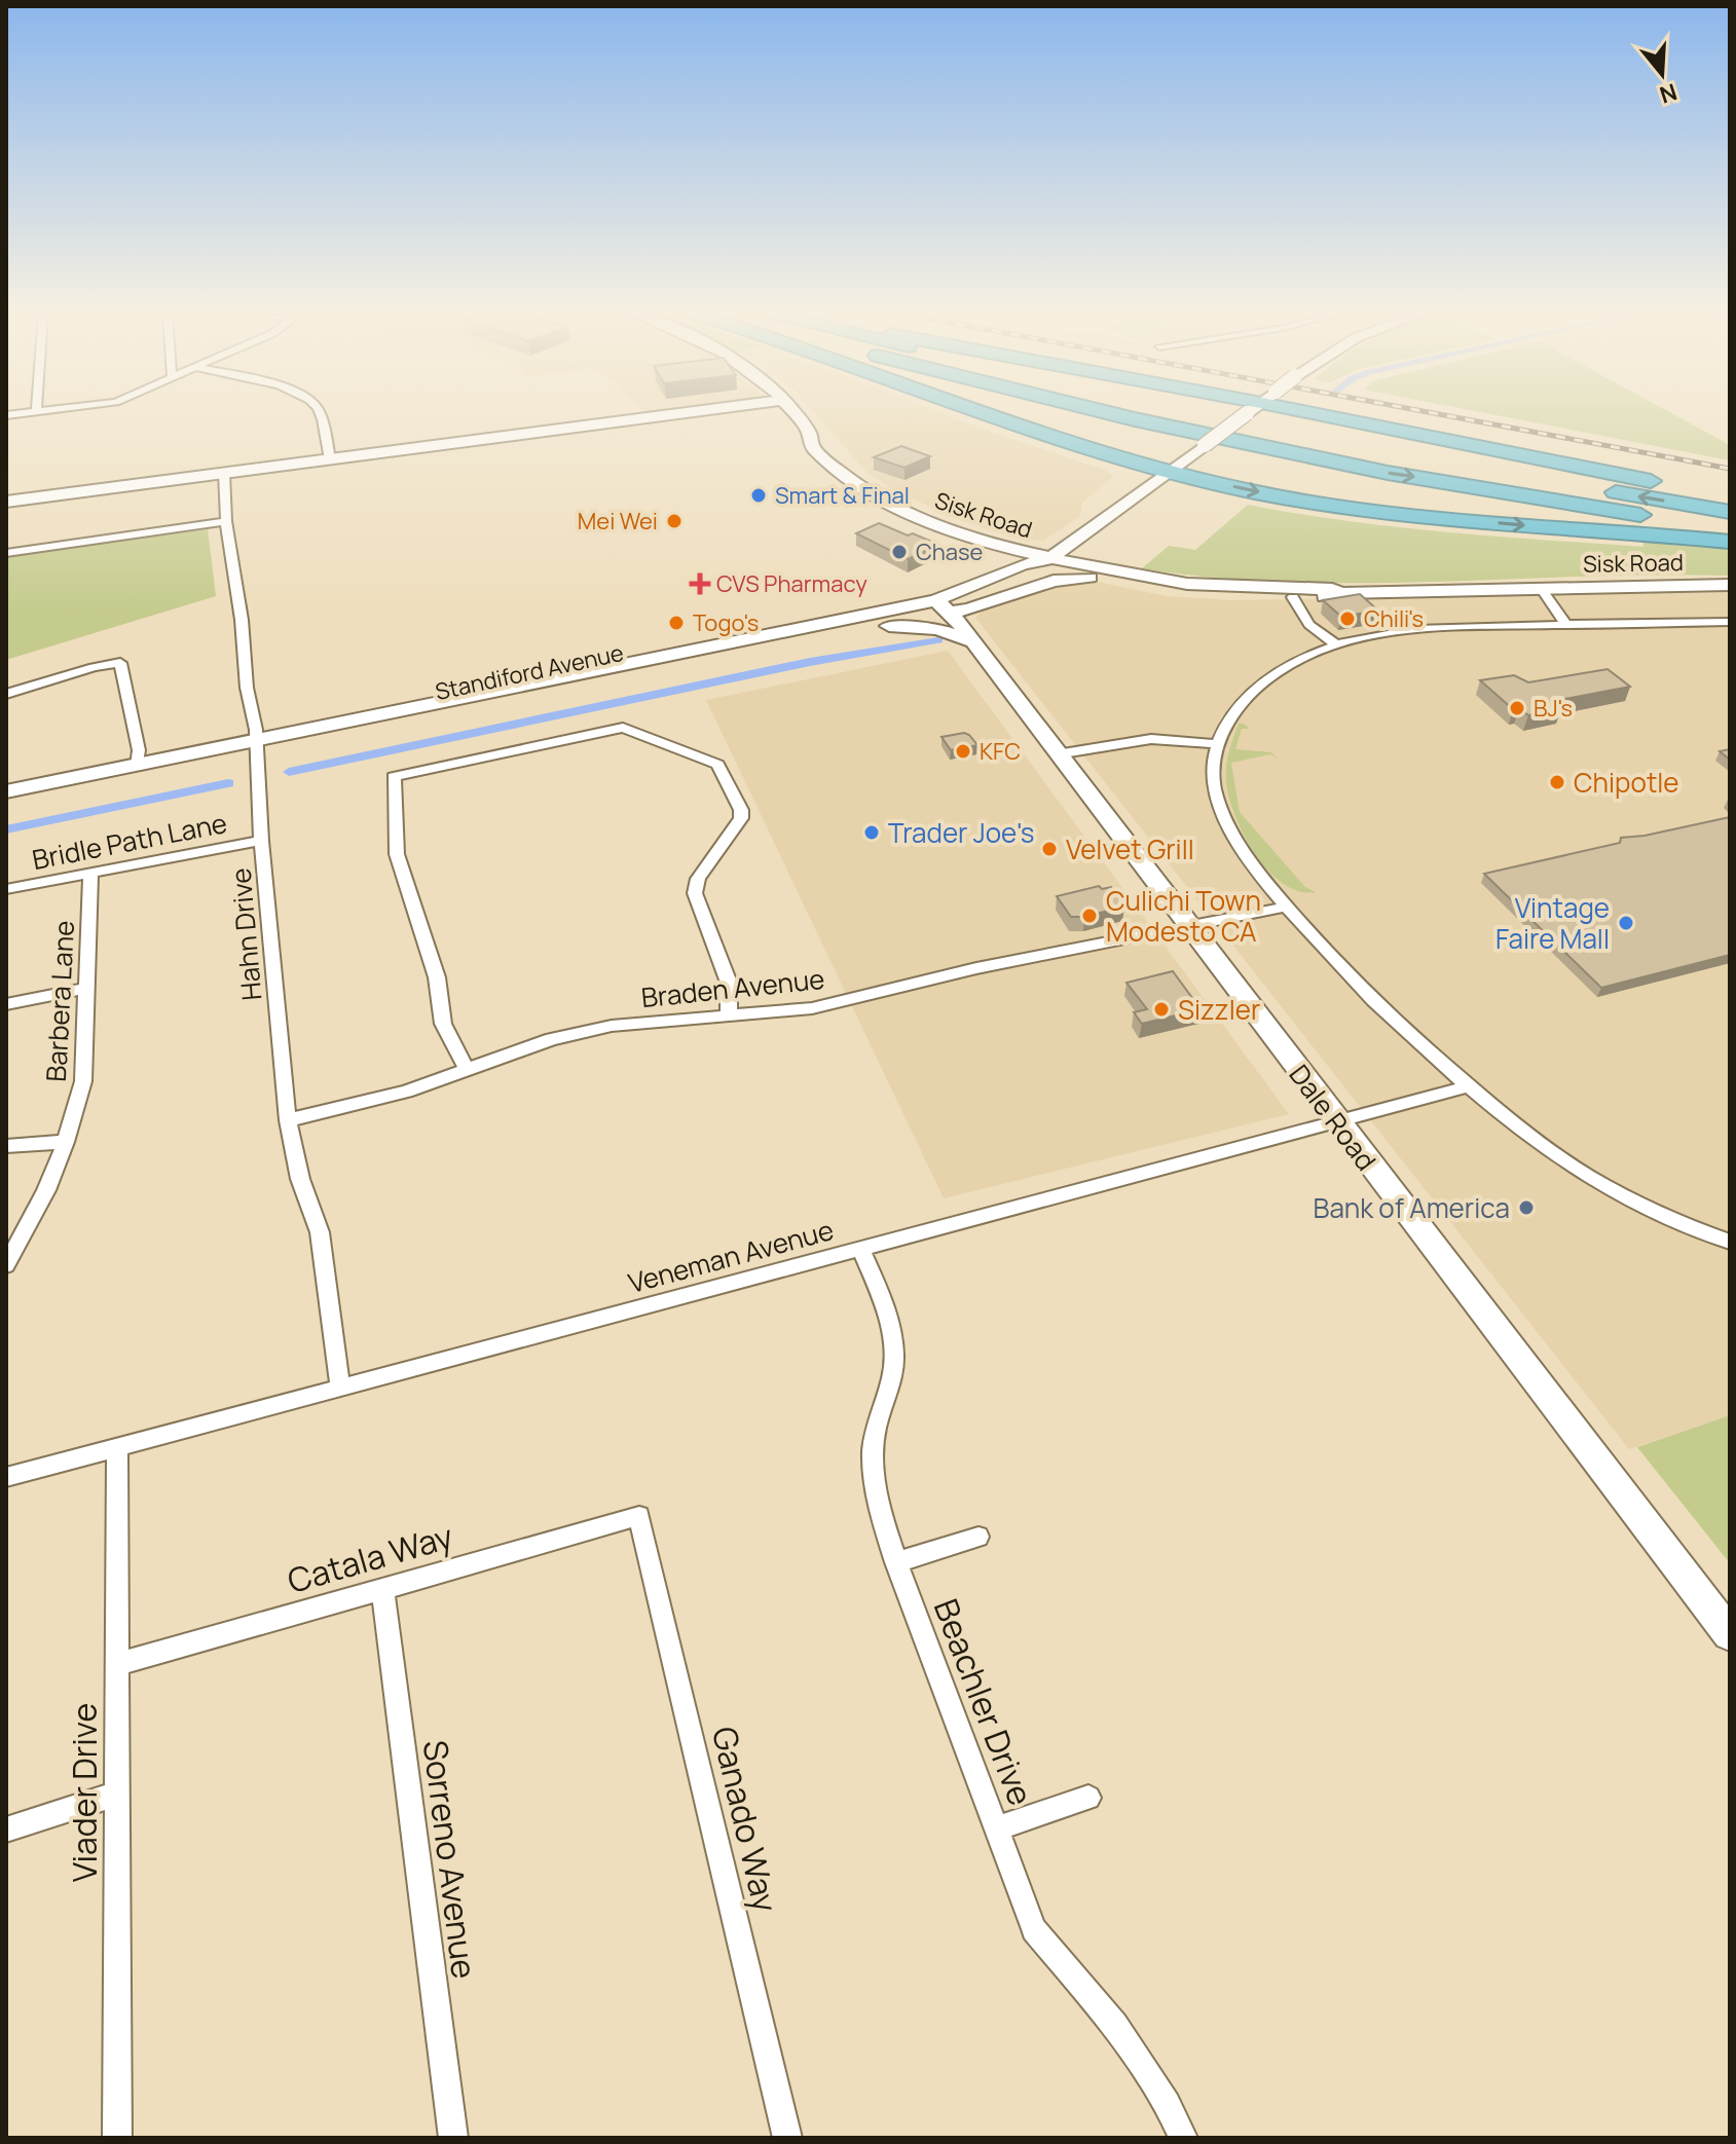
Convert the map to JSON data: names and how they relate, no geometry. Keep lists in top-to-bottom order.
{
  "streets": {
    "main road": ["Sisk Road", "Standiford Avenue", "Dale Road"],
    "street": [
      "Bridle Path Lane",
      "Hahn Drive",
      "Braden Avenue",
      "Barbera Lane",
      "Veneman Avenue",
      "Catala Way",
      "Beachler Drive",
      "Viader Drive",
      "Ganado Way",
      "Sorreno Avenue"
    ]
  },
  "crossings": [
    ["Sisk Road", "Standiford Avenue"],
    ["Standiford Avenue", "Hahn Drive"],
    ["Standiford Avenue", "Dale Road"],
    ["Bridle Path Lane", "Hahn Drive"],
    ["Bridle Path Lane", "Barbera Lane"],
    ["Hahn Drive", "Braden Avenue"],
    ["Hahn Drive", "Veneman Avenue"],
    ["Braden Avenue", "Dale Road"],
    ["Dale Road", "Veneman Avenue"],
    ["Veneman Avenue", "Beachler Drive"],
    ["Veneman Avenue", "Viader Drive"],
    ["Catala Way", "Viader Drive"],
    ["Catala Way", "Ganado Way"],
    ["Catala Way", "Sorreno Avenue"]
  ],
  "places": {
    "other": [
      "Smart & Final",
      "Mei Wei",
      "Chase",
      "Chili's",
      "Togo's",
      "BJ's",
      "KFC",
      "Chipotle",
      "Trader Joe's",
      "Velvet Grill",
      "Culichi Town Modesto CA",
      "Vintage Faire Mall",
      "Sizzler",
      "Bank of America"
    ],
    "health": ["CVS Pharmacy"]
  },
  "north": "bottom"
}
